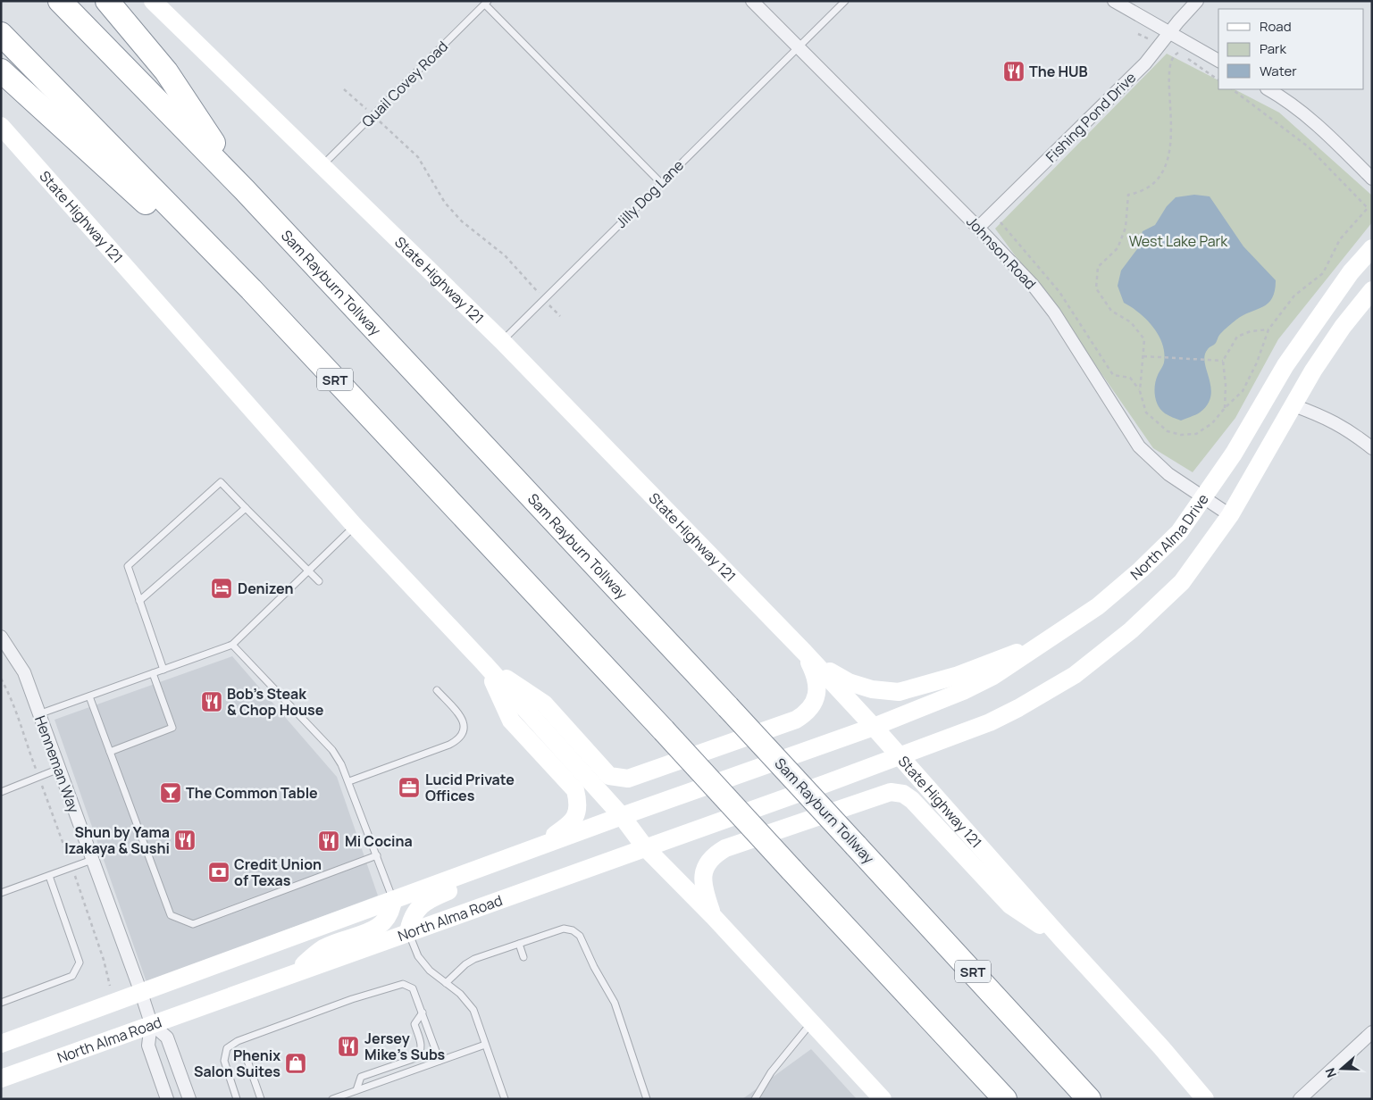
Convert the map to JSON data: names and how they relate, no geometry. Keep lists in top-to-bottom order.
{
  "streets": {
    "highway": ["Sam Rayburn Tollway", "SRT"],
    "main road": ["State Highway 121", "North Alma Drive", "North Alma Road"],
    "street": ["Fishing Pond Drive", "Johnson Road", "Henneman Way"],
    "lane": ["Quail Covey Road", "Jilly Dog Lane"]
  },
  "crossings": [
    ["Quail Covey Road", "State Highway 121"],
    ["Fishing Pond Drive", "Johnson Road"],
    ["Jilly Dog Lane", "State Highway 121"],
    ["Jilly Dog Lane", "Johnson Road"],
    ["State Highway 121", "North Alma Drive"],
    ["State Highway 121", "North Alma Road"],
    ["Johnson Road", "North Alma Drive"],
    ["Henneman Way", "North Alma Road"]
  ],
  "parks": ["West Lake Park"],
  "places": {
    "restaurant": [
      "The HUB",
      "Bob's Steak & Chop House",
      "Shun by Yama Izakaya & Sushi",
      "Mi Cocina",
      "Jersey Mike's Subs"
    ],
    "hotel": ["Denizen"],
    "office": ["Lucid Private Offices"],
    "bar": ["The Common Table"],
    "bank": ["Credit Union of Texas"],
    "shop": ["Phenix Salon Suites"]
  },
  "legend": ["Road", "Park", "Water"],
  "north": "left"
}
